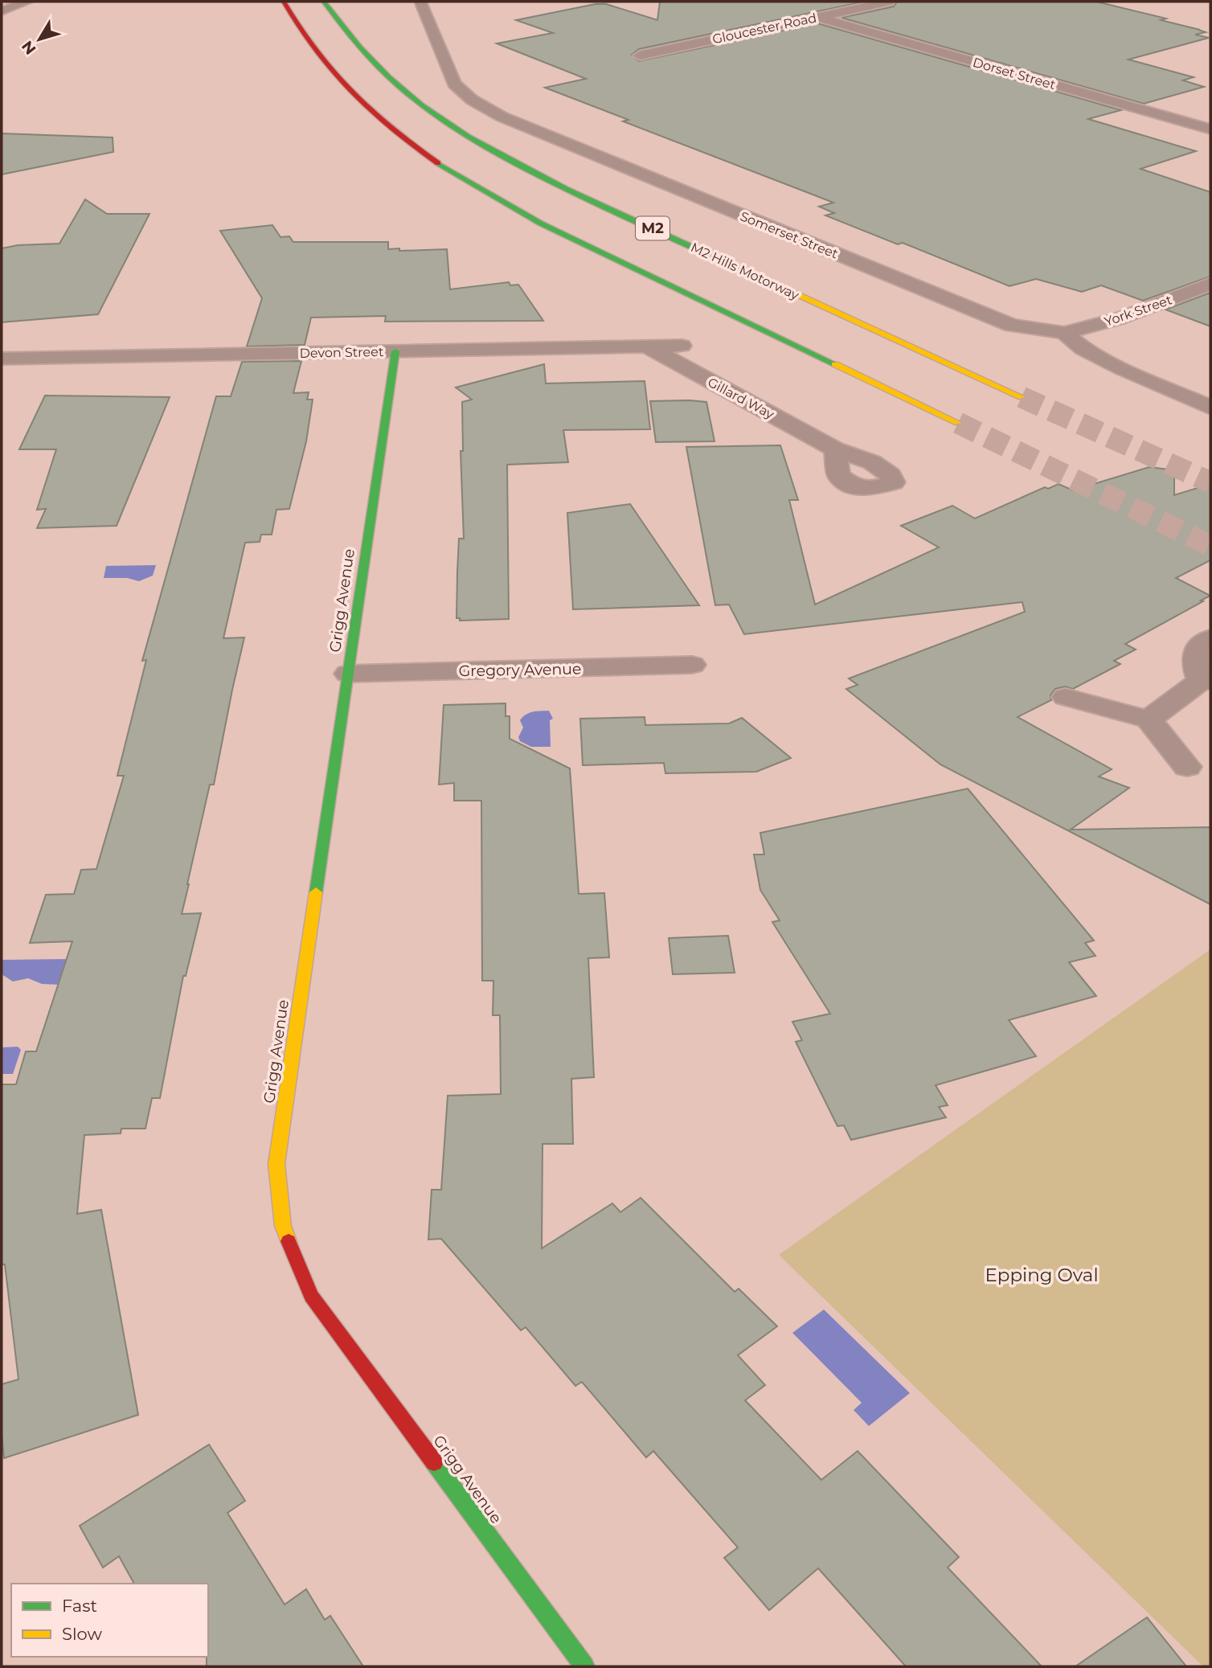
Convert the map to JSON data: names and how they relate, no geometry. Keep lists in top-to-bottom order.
{
  "streets": {
    "main road": ["M2", "M2 Hills Motorway", "Grigg Avenue"],
    "street": [
      "Gloucester Road",
      "Dorset Street",
      "Somerset Street",
      "York Street",
      "Devon Street",
      "Gillard Way",
      "Gregory Avenue"
    ]
  },
  "crossings": [
    ["Gloucester Road", "Dorset Street"],
    ["Somerset Street", "York Street"],
    ["Devon Street", "Gillard Way"],
    ["Devon Street", "Grigg Avenue"],
    ["Grigg Avenue", "Gregory Avenue"]
  ],
  "parks": ["Epping Oval"],
  "legend": ["Fast", "Slow"],
  "north": "bottom left"
}
